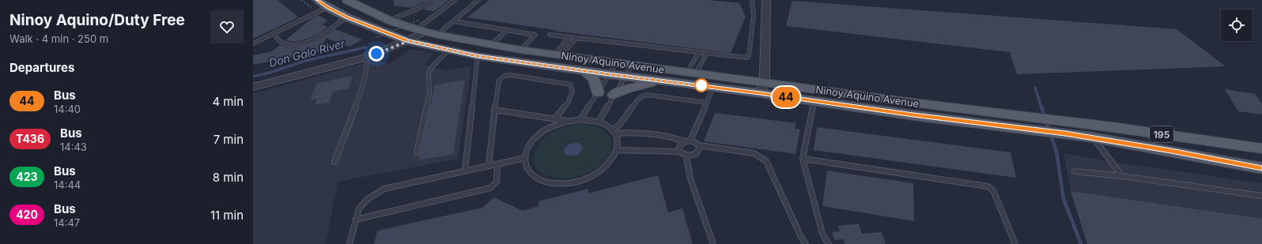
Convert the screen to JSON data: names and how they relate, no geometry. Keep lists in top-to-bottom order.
{
  "streets": {
    "main road": ["Ninoy Aquino Avenue", "195"]
  },
  "water": ["Don Galo River"],
  "lines": ["bus line 44"],
  "page": {
    "heading": [
      ["Ninoy Aquino/Duty Free", "Walk · 4 min · 250 m"],
      "Departures"
    ],
    "on_map": "44",
    "list": [
      {
        "mark": "44",
        "name": "Bus",
        "note": "14:40",
        "value": "4 min"
      },
      {
        "mark": "T436",
        "name": "Bus",
        "note": "14:43",
        "value": "7 min"
      },
      {
        "mark": "423",
        "name": "Bus",
        "note": "14:44",
        "value": "8 min"
      },
      {
        "mark": "420",
        "name": "Bus",
        "note": "14:47",
        "value": "11 min"
      }
    ]
  }
}
